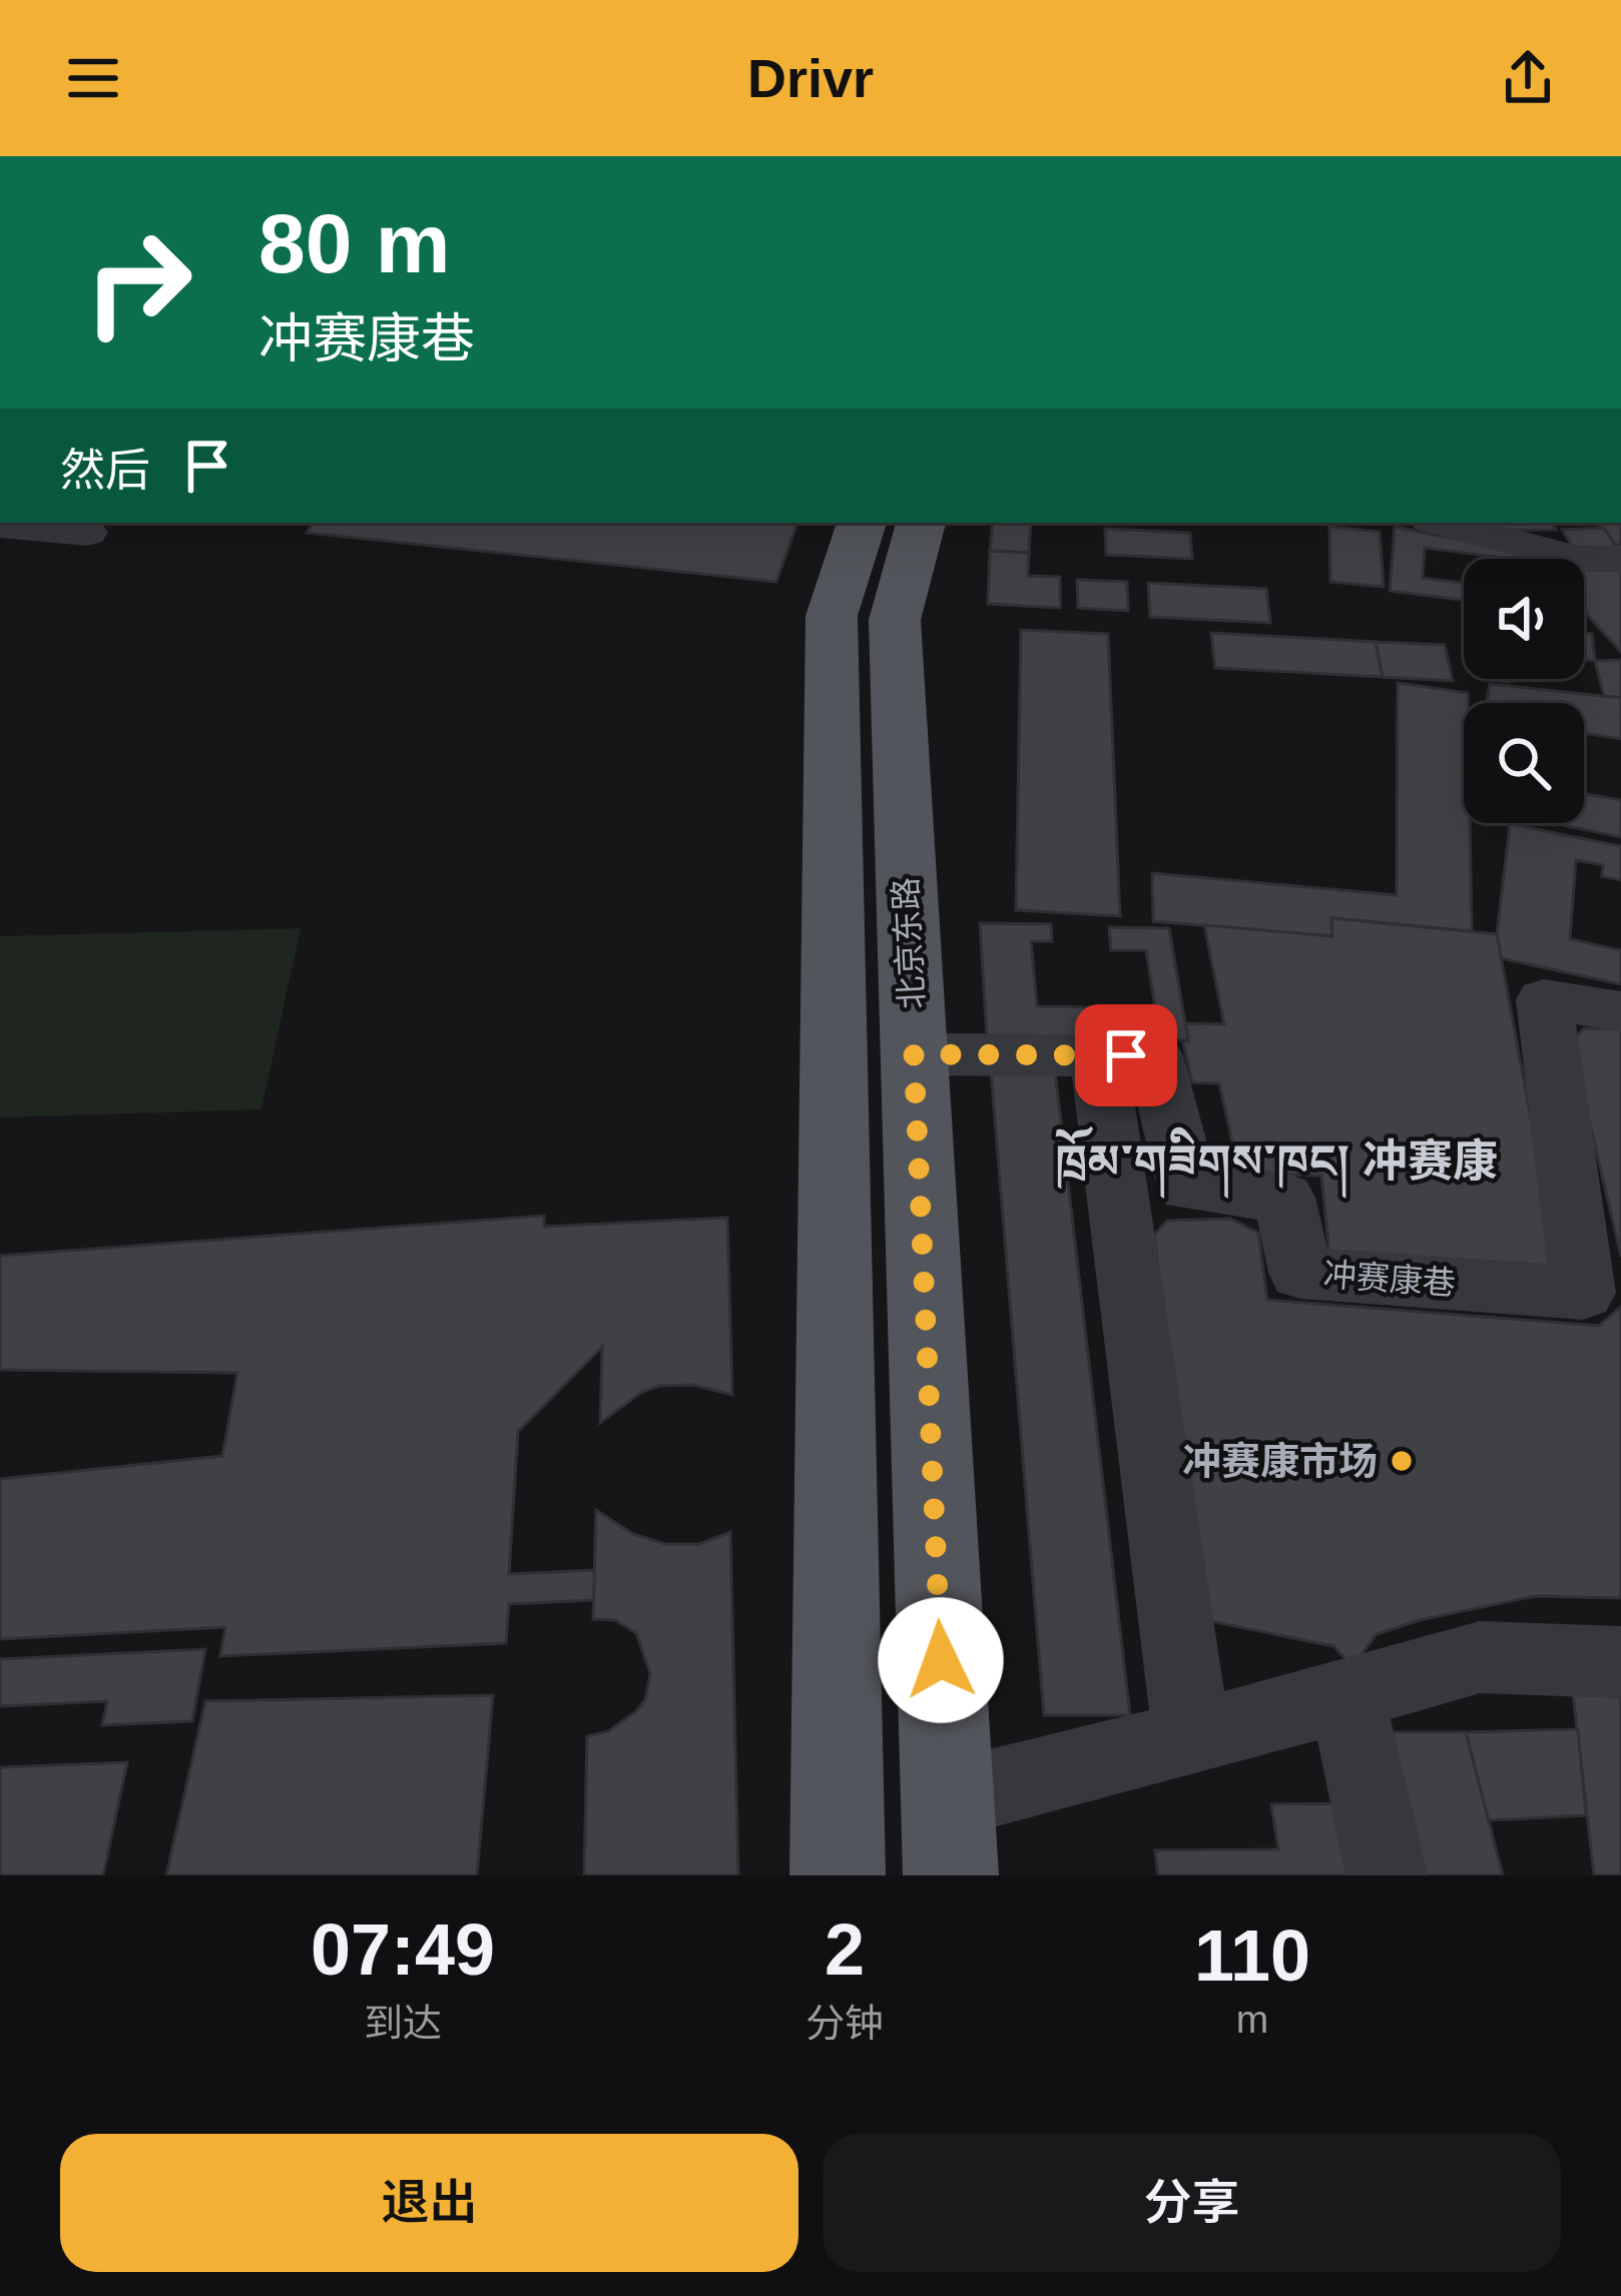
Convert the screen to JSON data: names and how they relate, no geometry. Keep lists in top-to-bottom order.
{
  "streets": {
    "main road": ["北京东路"],
    "street": ["冲赛康巷"]
  },
  "crossings": [
    ["北京东路", "冲赛康巷"]
  ],
  "districts": ["ཁྲོམ་གཟིགས་ཁང། 冲赛康"],
  "places": ["冲赛康市场"],
  "page": {
    "header": "Drivr",
    "turn": ["80 m", "冲赛康巷"],
    "then": "然后",
    "eta": [
      "07:49",
      "到达",
      "2",
      "分钟",
      "110",
      "m"
    ],
    "buttons": ["退出", "分享"]
  }
}
